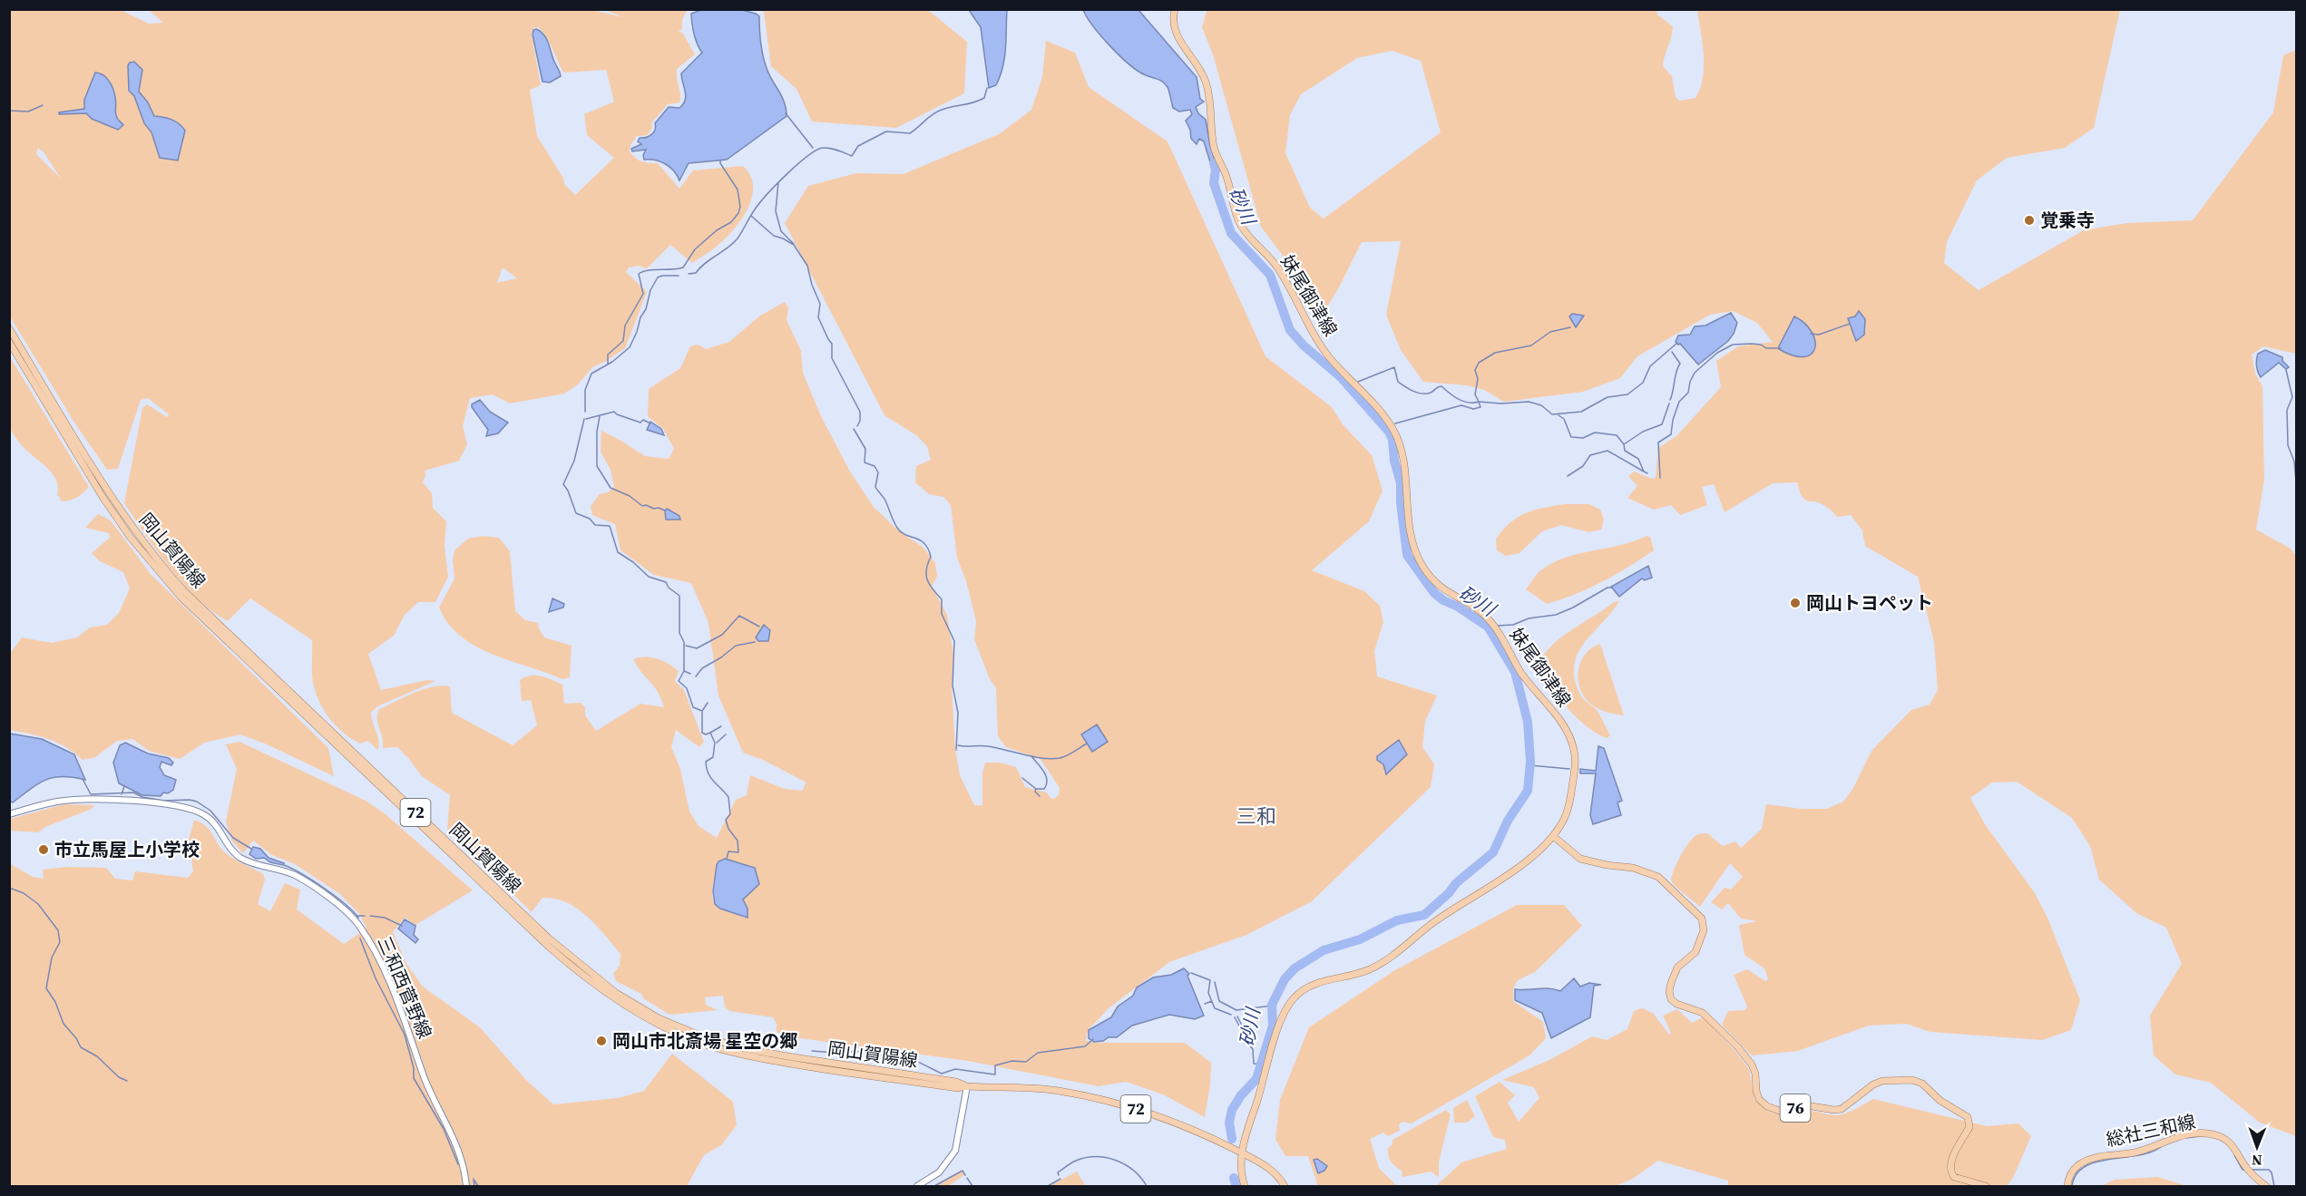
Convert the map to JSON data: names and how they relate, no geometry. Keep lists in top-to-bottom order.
{
  "streets": {
    "main road": [
      "妹尾御津線",
      "岡山賀陽線",
      "72",
      "三和西菅野線",
      "76",
      "総社三和線"
    ]
  },
  "crossings": [
    ["妹尾御津線", "岡山賀陽線"],
    ["妹尾御津線", "76"]
  ],
  "districts": ["三和"],
  "water": ["砂川"],
  "places": [
    "覚乗寺",
    "岡山トヨペット",
    "市立馬屋上小学校",
    "岡山市北斎場 星空の郷"
  ],
  "north": "bottom"
}
